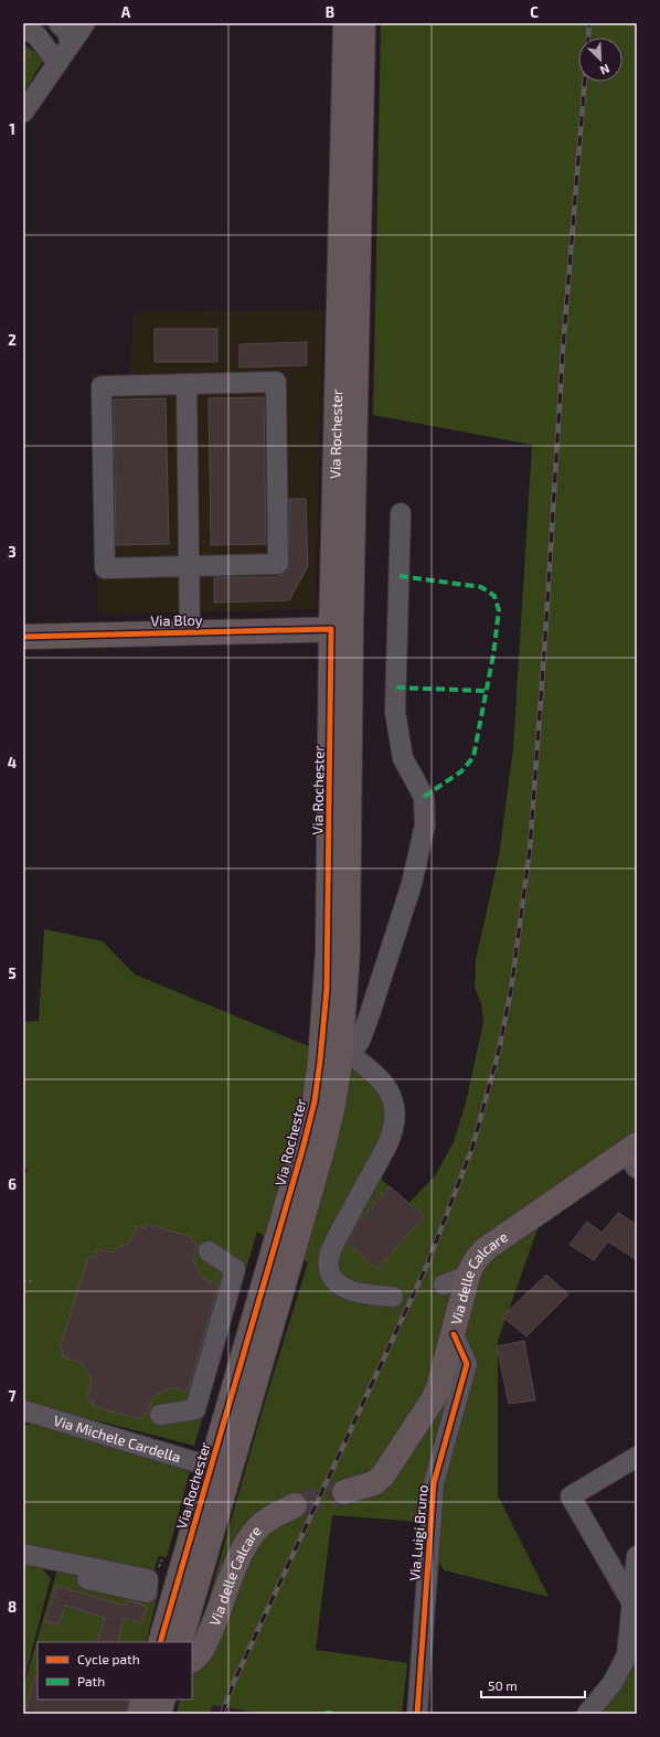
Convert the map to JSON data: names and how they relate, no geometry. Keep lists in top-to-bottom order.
{
  "streets": {
    "main road": ["Via Rochester", "Via Bloy", "Via delle Calcare"],
    "street": ["Via Michele Cardella", "Via Luigi Bruno"]
  },
  "crossings": [
    ["Via Rochester", "Via Bloy"],
    ["Via Rochester", "Via Michele Cardella"],
    ["Via delle Calcare", "Via Luigi Bruno"]
  ],
  "legend": ["Cycle path", "Path"],
  "scale_bar": "50 m",
  "north": "bottom right",
  "grid": {
    "columns": ["A", "B", "C"],
    "rows": [
      "1",
      "2",
      "3",
      "4",
      "5",
      "6",
      "7",
      "8"
    ]
  }
}
